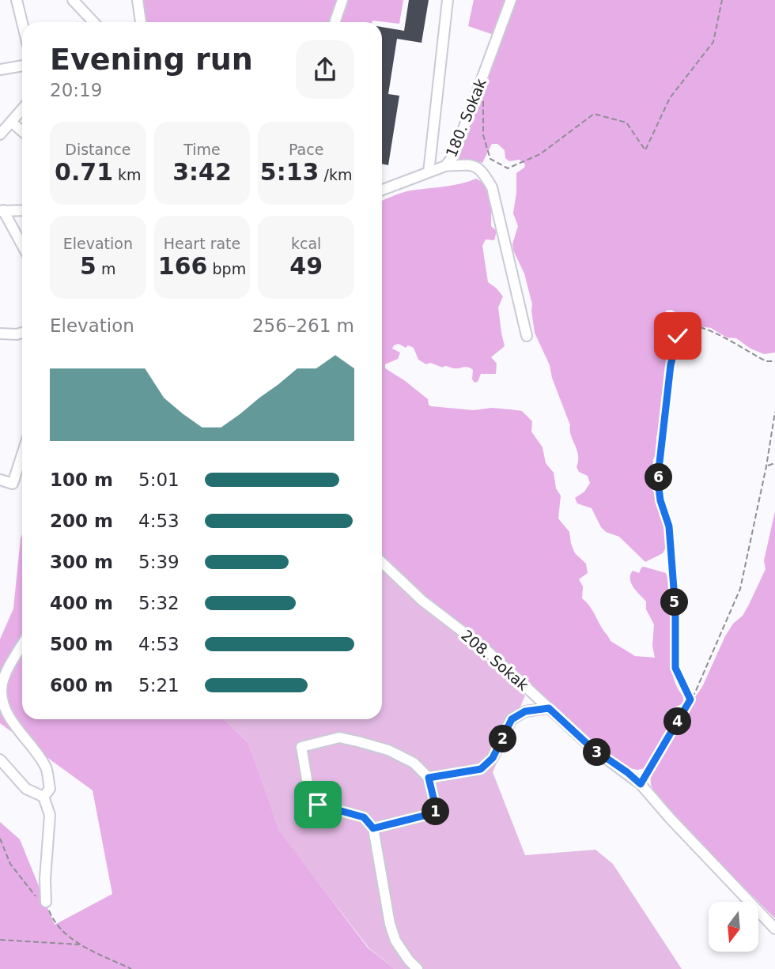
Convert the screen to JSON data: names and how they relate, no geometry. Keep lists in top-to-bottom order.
{
  "streets": {
    "street": ["180. Sokak", "208. Sokak"]
  },
  "north": "bottom",
  "page": {
    "heading": ["Evening run", "20:19"],
    "stats": [
      ["Distance", "0.71 km"],
      ["Time", "3:42"],
      ["Pace", "5:13 /km"],
      ["Elevation", "5 m"],
      ["Heart rate", "166 bpm"],
      ["kcal", "49"]
    ],
    "chart": ["Elevation", "256–261 m"],
    "list": [
      {
        "name": "100 m",
        "note": "5:01"
      },
      {
        "name": "200 m",
        "note": "4:53"
      },
      {
        "name": "300 m",
        "note": "5:39"
      },
      {
        "name": "400 m",
        "note": "5:32"
      },
      {
        "name": "500 m",
        "note": "4:53"
      },
      {
        "name": "600 m",
        "note": "5:21"
      }
    ],
    "pins": [
      "6",
      "5",
      "4",
      "2",
      "3",
      "1"
    ]
  }
}
